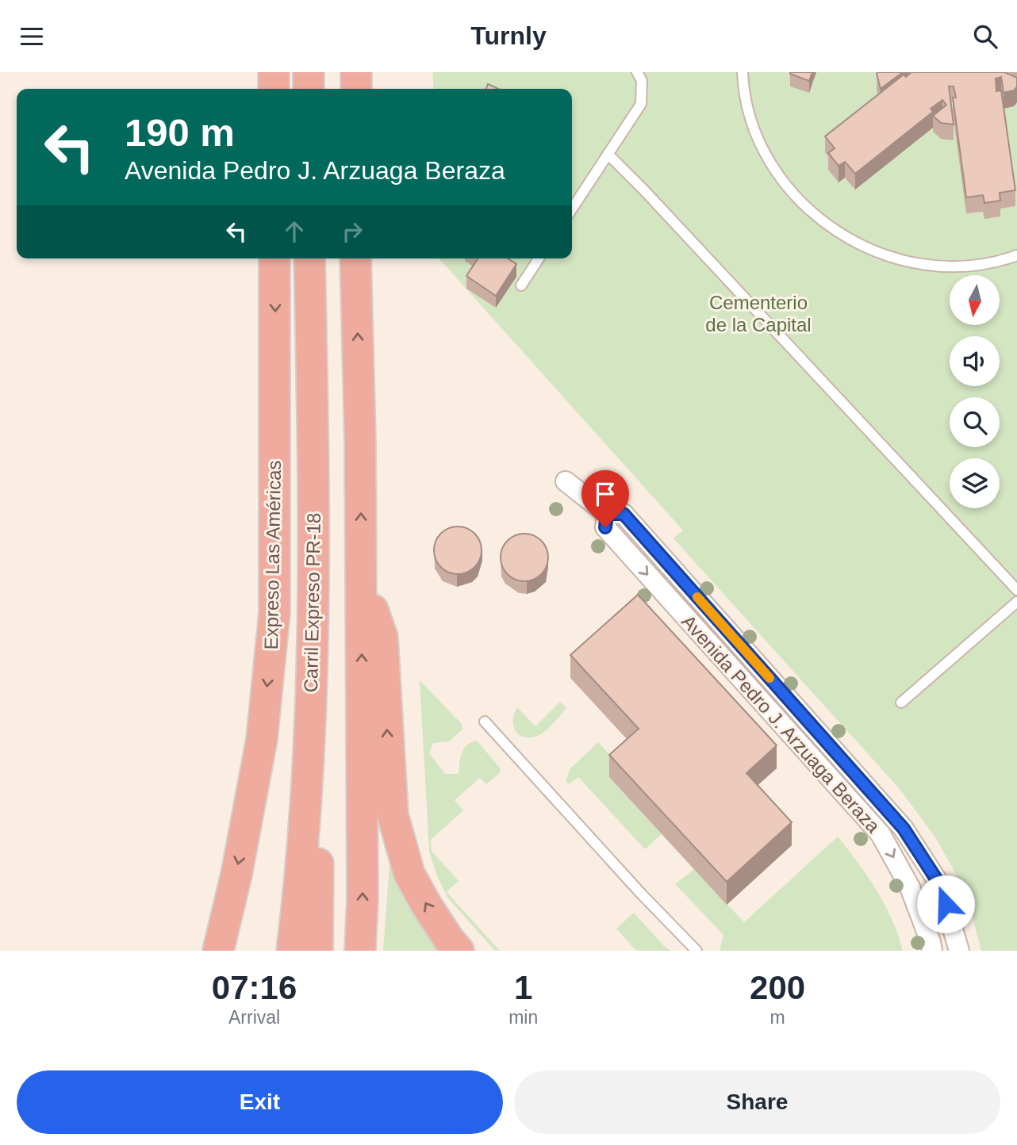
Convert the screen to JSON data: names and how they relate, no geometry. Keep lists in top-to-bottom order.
{
  "streets": {
    "highway": ["Expreso Las Américas", "Carril Expreso PR-18"],
    "street": ["Avenida Pedro J. Arzuaga Beraza"]
  },
  "parks": ["Cementerio de la Capital"],
  "north": "bottom",
  "page": {
    "header": "Turnly",
    "turn": ["190 m", "Avenida Pedro J. Arzuaga Beraza"],
    "eta": [
      "07:16",
      "Arrival",
      "1",
      "min",
      "200",
      "m"
    ],
    "buttons": ["Exit", "Share"]
  }
}
